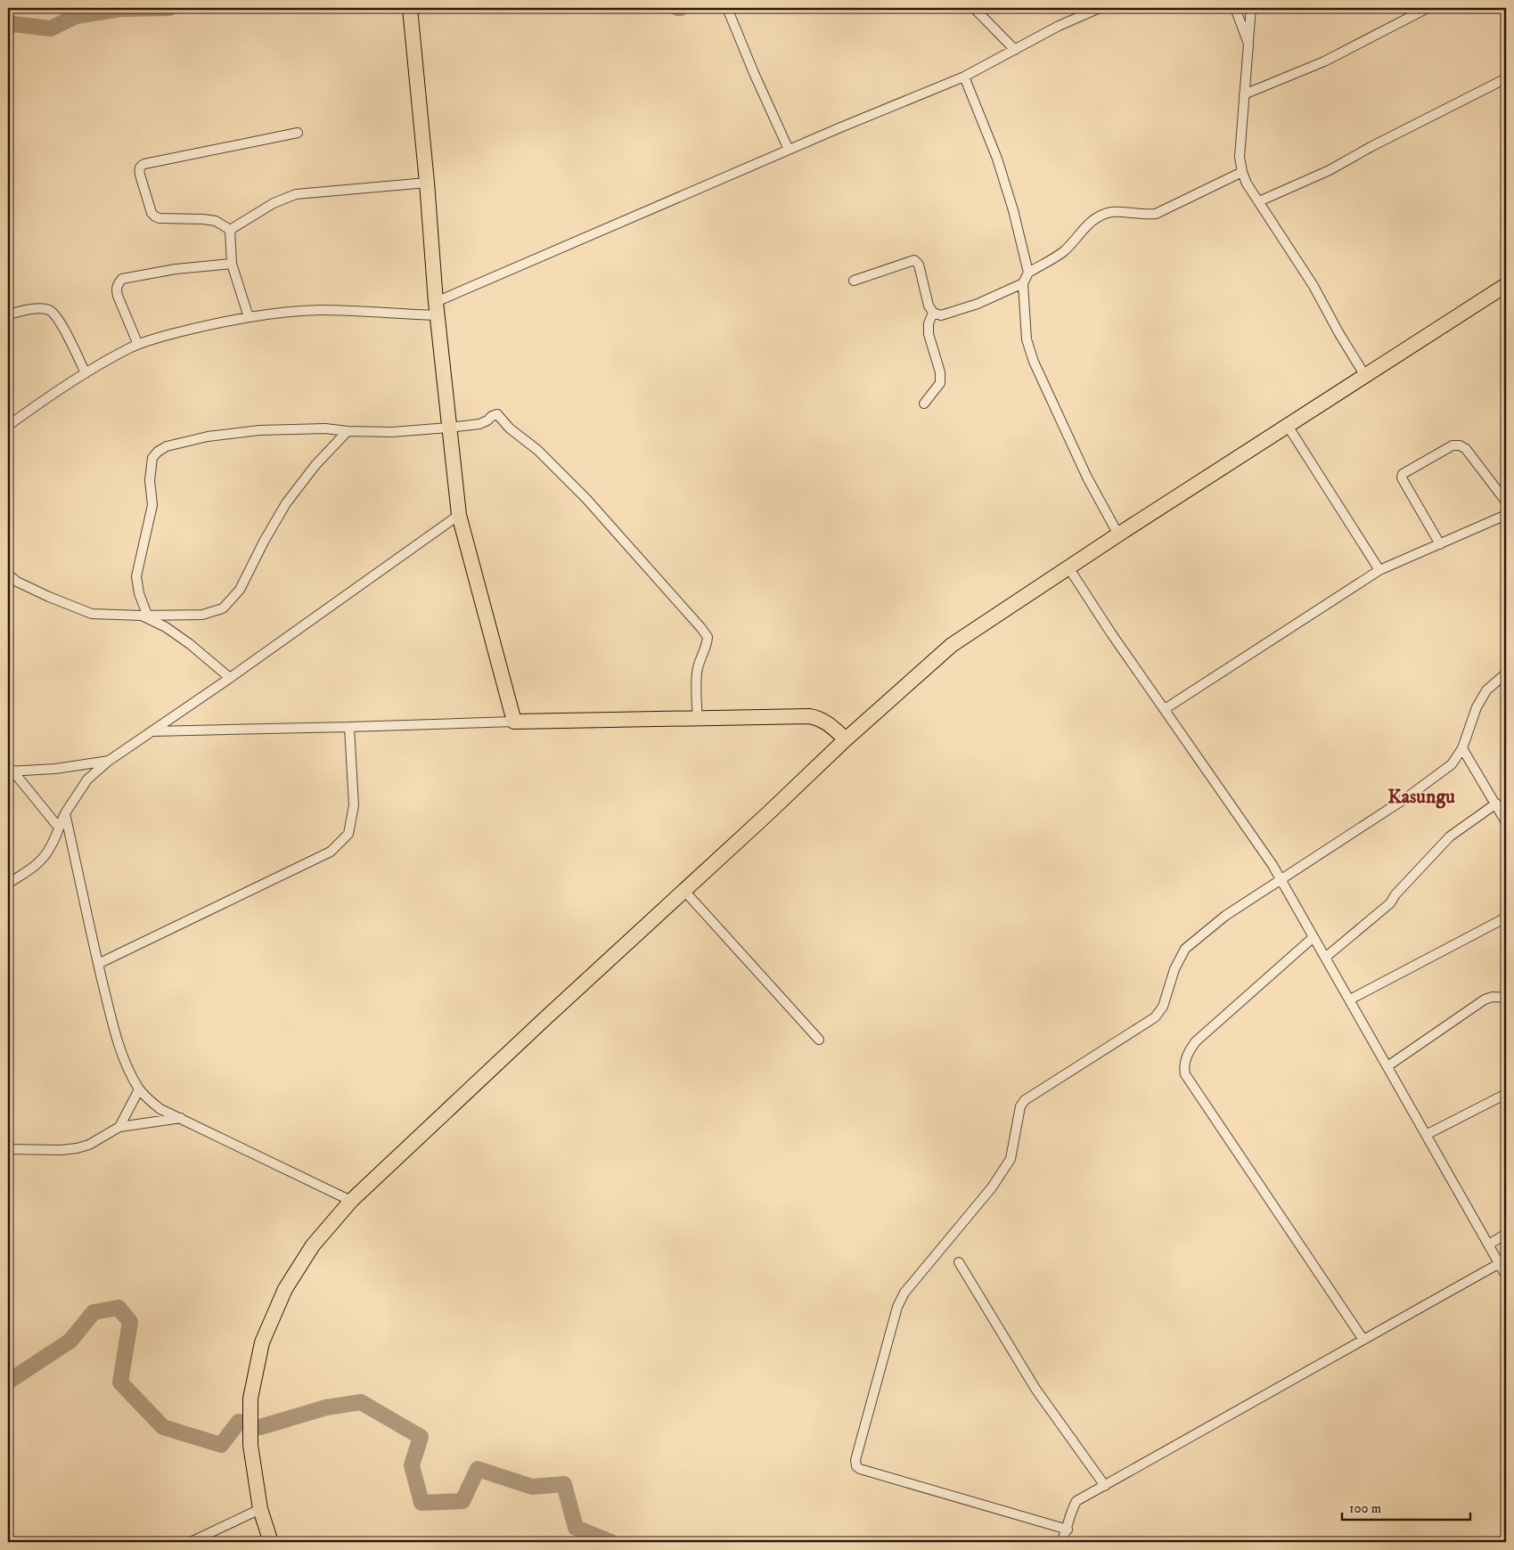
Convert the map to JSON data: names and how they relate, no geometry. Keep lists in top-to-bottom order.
{
  "districts": ["Kasungu"],
  "scale_bar": "100 m"
}
